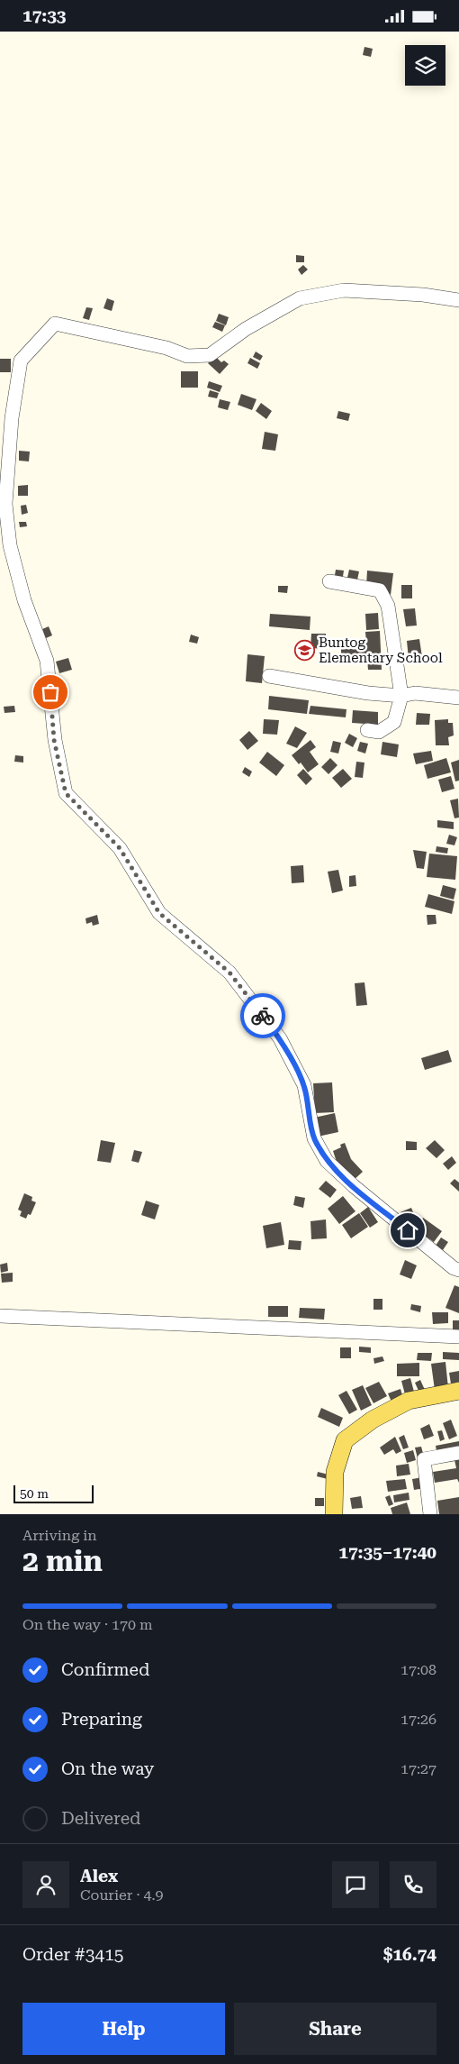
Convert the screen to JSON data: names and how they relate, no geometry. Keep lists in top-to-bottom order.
{
  "places": {
    "school or university": ["Buntog Elementary School"]
  },
  "scale_bar": "50 m",
  "page": {
    "status": "17:33",
    "scale": "50 m",
    "heading": ["2 min", "Arriving in", "17:35–17:40"],
    "panel": [
      "Alex",
      "Courier · 4.9",
      "Order #3415",
      "$16.74"
    ],
    "bar": "On the way · 170 m",
    "list": [
      ["Confirmed", "17:08"],
      ["Preparing", "17:26"],
      ["On the way", "17:27"],
      "Delivered"
    ],
    "buttons": ["Help", "Share"]
  }
}
